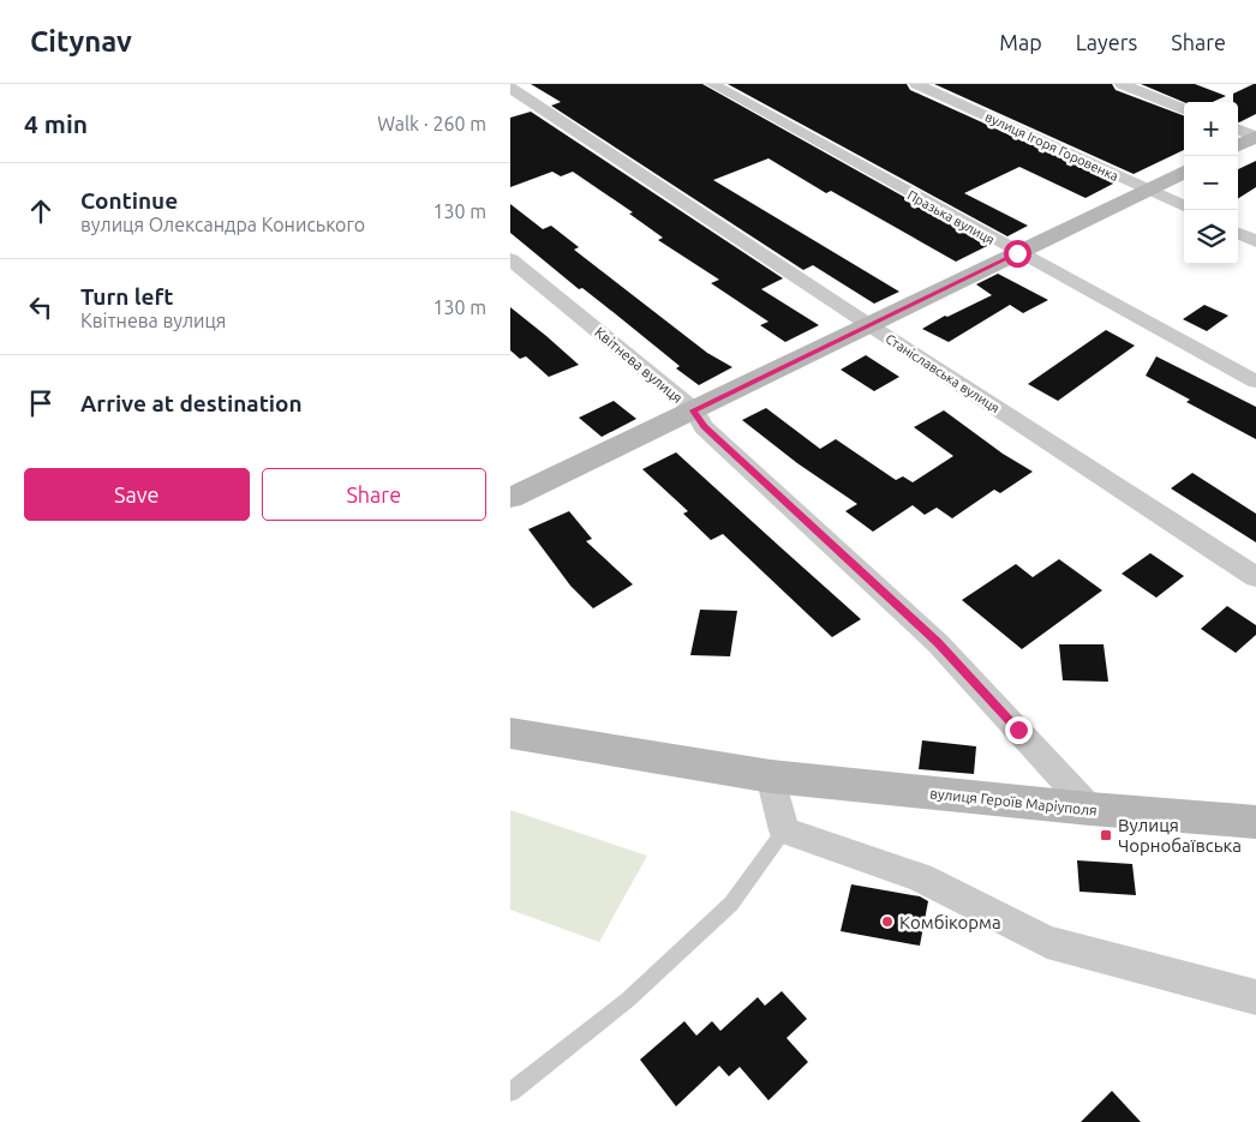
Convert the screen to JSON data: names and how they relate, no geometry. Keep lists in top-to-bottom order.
{
  "streets": {
    "street": [
      "вулиця Ігоря Горовенка",
      "Празька вулиця",
      "Квітнева вулиця",
      "Станіславська вулиця",
      "вулиця Героїв Маріуполя"
    ]
  },
  "crossings": [
    ["Квітнева вулиця", "вулиця Героїв Маріуполя"]
  ],
  "places": {
    "transit": ["Вулиця Чорнобаївська"],
    "other": ["Комбікорма"]
  },
  "page": {
    "header": "Citynav",
    "nav": ["Map", "Layers", "Share"],
    "heading": ["4 min", "Walk · 260 m"],
    "map_buttons": ["+", "−"],
    "list": [
      ["Continue", "вулиця Олександра Кониського", "130 m"],
      ["Turn left", "Квітнева вулиця", "130 m"],
      "Arrive at destination"
    ],
    "buttons": ["Save", "Share"]
  }
}
